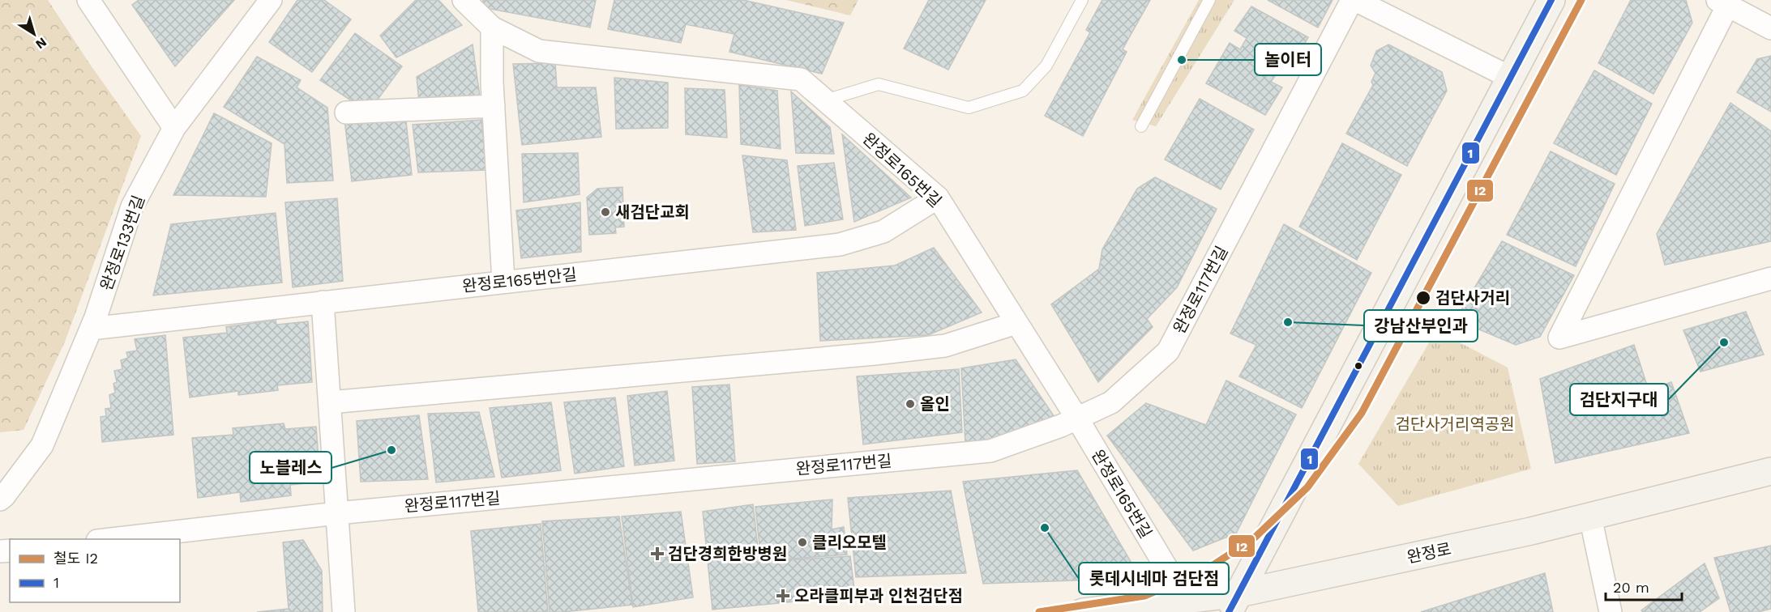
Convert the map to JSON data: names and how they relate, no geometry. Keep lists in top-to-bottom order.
{
  "streets": {
    "main road": ["완정로"],
    "street": [
      "완정로165번길",
      "완정로133번길",
      "완정로165번안길",
      "완정로117번길"
    ]
  },
  "crossings": [
    ["완정로165번길", "완정로165번안길"],
    ["완정로165번길", "완정로117번길"],
    ["완정로133번길", "완정로165번안길"]
  ],
  "parks": ["검단사거리역공원"],
  "places": {
    "other": [
      "놀이터",
      "새검단교회",
      "검단사거리",
      "강남산부인과",
      "검단지구대",
      "올인",
      "노블레스",
      "롯데시네마 검단점",
      "클리오모텔"
    ],
    "health": ["검단경희한방병원", "오라클피부과 인천검단점"]
  },
  "lines": ["rail line I2", "transit line 1"],
  "legend": ["철도 I2", "1"],
  "scale_bar": "20 m",
  "north": "bottom right"
}
